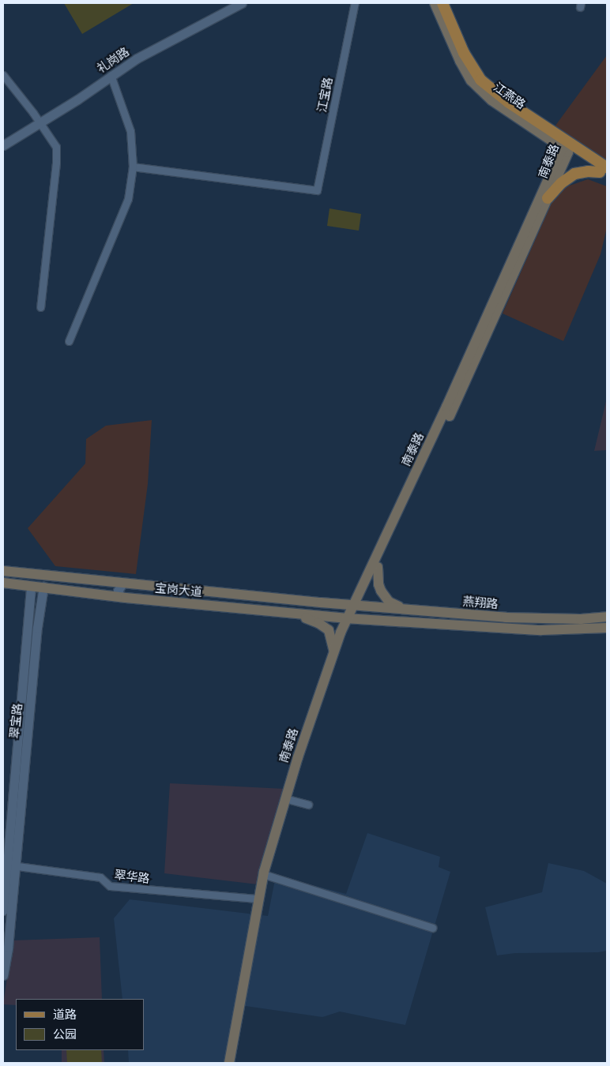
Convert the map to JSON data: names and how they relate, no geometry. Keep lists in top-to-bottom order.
{
  "streets": {
    "main road": [
      "江燕路",
      "南泰路",
      "宝岗大道",
      "燕翔路"
    ],
    "street": [
      "礼岗路",
      "江宝路",
      "翠宝路",
      "翠华路"
    ]
  },
  "crossings": [
    ["江燕路", "南泰路"],
    ["南泰路", "宝岗大道"],
    ["南泰路", "燕翔路"],
    ["南泰路", "翠华路"],
    ["宝岗大道", "燕翔路"],
    ["宝岗大道", "翠宝路"],
    ["翠宝路", "翠华路"]
  ],
  "legend": ["道路", "公园"]
}
